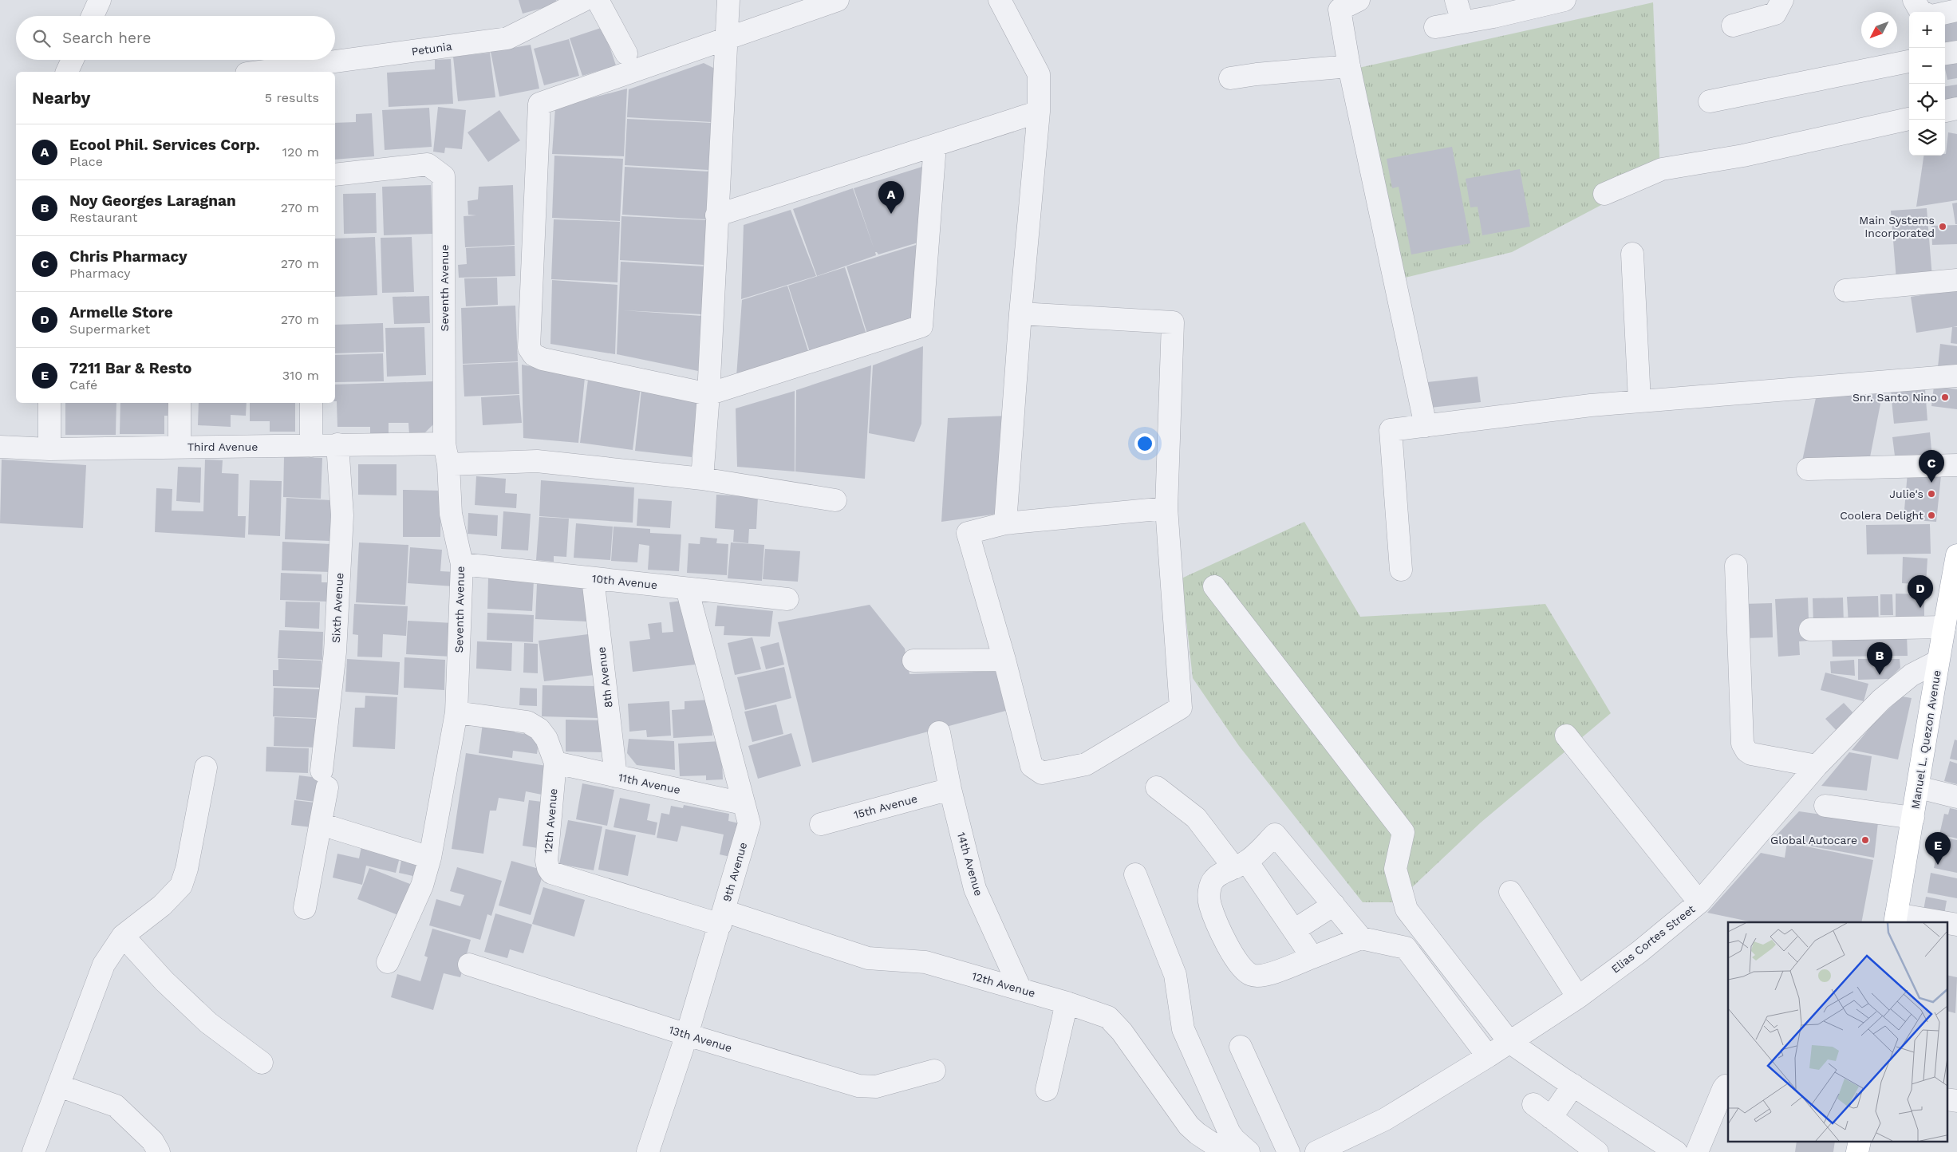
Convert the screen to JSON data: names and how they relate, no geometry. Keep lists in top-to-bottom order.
{
  "streets": {
    "main road": ["Manuel L. Quezon Avenue"],
    "street": [
      "Petunia",
      "Seventh Avenue",
      "Third Avenue",
      "10th Avenue",
      "Sixth Avenue",
      "8th Avenue",
      "11th Avenue",
      "15th Avenue",
      "12th Avenue",
      "14th Avenue",
      "9th Avenue",
      "Elias Cortes Street",
      "13th Avenue"
    ]
  },
  "crossings": [
    ["Seventh Avenue", "Third Avenue"],
    ["Seventh Avenue", "10th Avenue"],
    ["Seventh Avenue", "12th Avenue"],
    ["Third Avenue", "Sixth Avenue"],
    ["10th Avenue", "8th Avenue"],
    ["10th Avenue", "9th Avenue"],
    ["8th Avenue", "11th Avenue"],
    ["Manuel L. Quezon Avenue", "Elias Cortes Street"],
    ["11th Avenue", "12th Avenue"],
    ["11th Avenue", "9th Avenue"],
    ["15th Avenue", "14th Avenue"],
    ["12th Avenue", "14th Avenue"],
    ["12th Avenue", "9th Avenue"],
    ["9th Avenue", "13th Avenue"]
  ],
  "places": [
    "Main Systems Incorporated",
    "Snr. Santo Nino",
    "Julie's",
    "Coolera Delight",
    "Global Autocare"
  ],
  "north": "bottom left",
  "page": {
    "map_buttons": ["+", "−"],
    "search": "Search here",
    "heading": ["Nearby", "5 results"],
    "list": [
      {
        "mark": "A",
        "name": "Ecool Phil. Services Corp.",
        "note": "Place",
        "value": "120 m"
      },
      {
        "mark": "B",
        "name": "Noy Georges Laragnan",
        "note": "Restaurant",
        "value": "270 m"
      },
      {
        "mark": "C",
        "name": "Chris Pharmacy",
        "note": "Pharmacy",
        "value": "270 m"
      },
      {
        "mark": "D",
        "name": "Armelle Store",
        "note": "Supermarket",
        "value": "270 m"
      },
      {
        "mark": "E",
        "name": "7211 Bar & Resto",
        "note": "Café",
        "value": "310 m"
      }
    ],
    "pins": [
      "A",
      "C",
      "D",
      "B",
      "E"
    ]
  }
}
